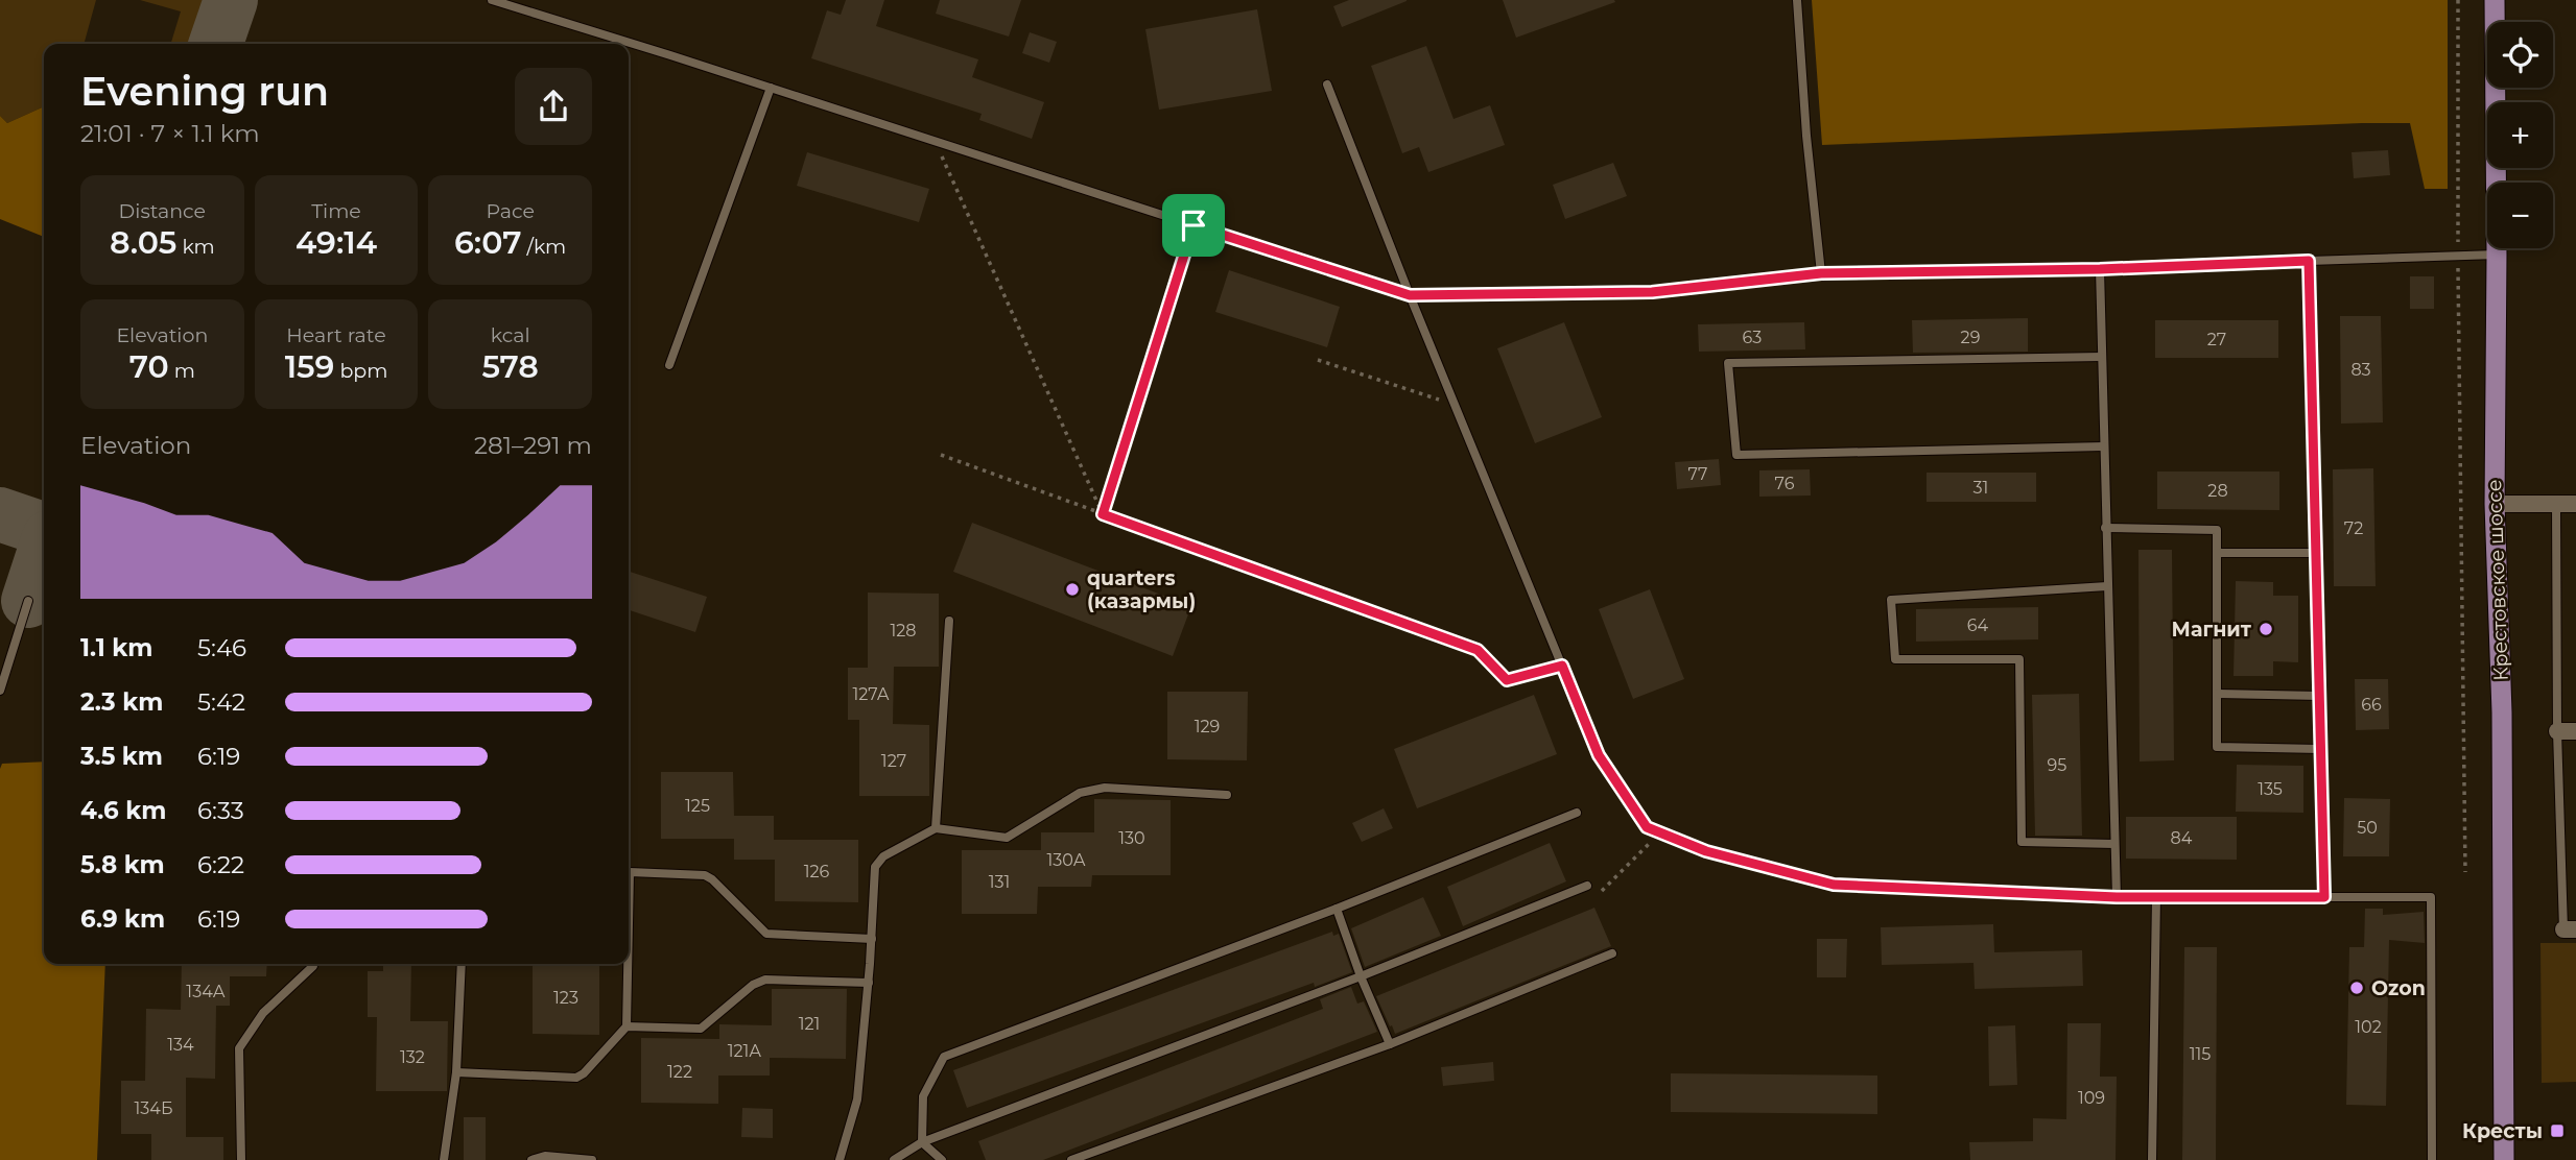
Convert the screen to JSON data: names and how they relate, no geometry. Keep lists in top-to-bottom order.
{
  "streets": {
    "main road": ["Крестовское шоссе"]
  },
  "places": {
    "other": ["quarters (казармы)", "Магнит", "Ozon"],
    "transit": ["Кресты"]
  },
  "house_numbers": [
    "63",
    "29",
    "27",
    "83",
    "77",
    "76",
    "31",
    "28",
    "72",
    "64",
    "128",
    "127А",
    "66",
    "129",
    "127",
    "95",
    "135",
    "125",
    "50",
    "130",
    "84",
    "130А",
    "126",
    "131",
    "134А",
    "123",
    "121",
    "102",
    "134",
    "121А",
    "115",
    "132",
    "122",
    "109",
    "134Б"
  ],
  "page": {
    "map_buttons": ["+", "−"],
    "heading": ["Evening run", "21:01 · 7 × 1.1 km"],
    "stats": [
      ["Distance", "8.05 km"],
      ["Time", "49:14"],
      ["Pace", "6:07 /km"],
      ["Elevation", "70 m"],
      ["Heart rate", "159 bpm"],
      ["kcal", "578"]
    ],
    "chart": ["Elevation", "281–291 m"],
    "list": [
      {
        "name": "1.1 km",
        "note": "5:46"
      },
      {
        "name": "2.3 km",
        "note": "5:42"
      },
      {
        "name": "3.5 km",
        "note": "6:19"
      },
      {
        "name": "4.6 km",
        "note": "6:33"
      },
      {
        "name": "5.8 km",
        "note": "6:22"
      },
      {
        "name": "6.9 km",
        "note": "6:19"
      }
    ]
  }
}
